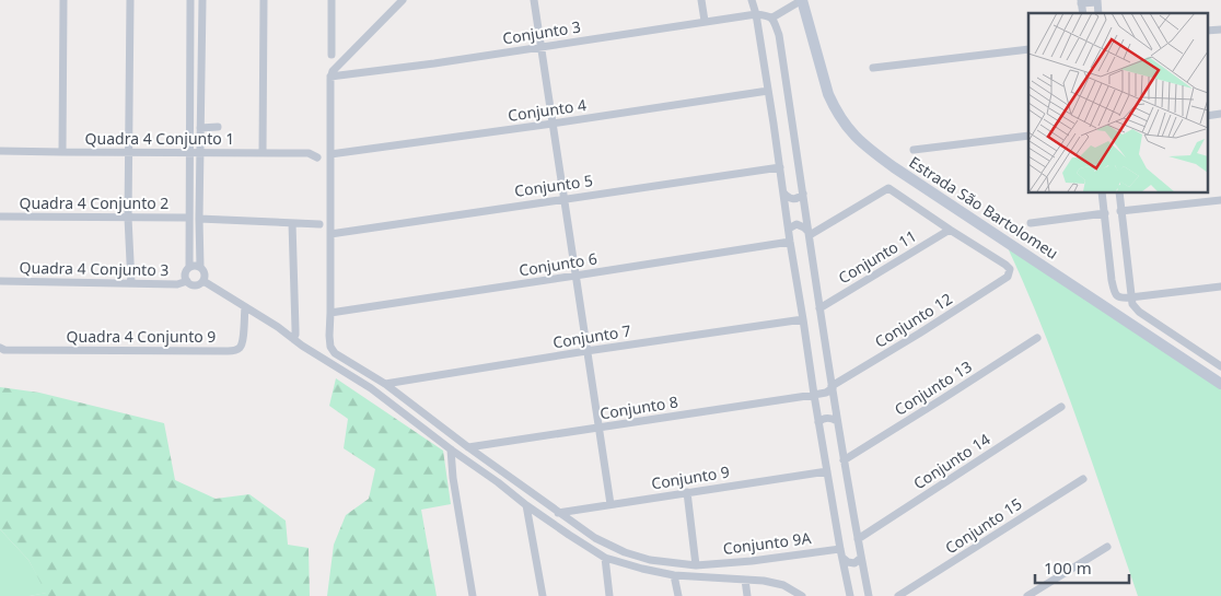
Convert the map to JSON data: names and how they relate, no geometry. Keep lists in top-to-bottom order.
{
  "streets": {
    "street": [
      "Conjunto 3",
      "Conjunto 4",
      "Quadra 4 Conjunto 1",
      "Conjunto 5",
      "Quadra 4 Conjunto 2",
      "Estrada São Bartolomeu",
      "Conjunto 11",
      "Conjunto 6",
      "Quadra 4 Conjunto 3",
      "Conjunto 12",
      "Quadra 4 Conjunto 9",
      "Conjunto 7",
      "Conjunto 13",
      "Conjunto 8",
      "Conjunto 14",
      "Conjunto 9",
      "Conjunto 15",
      "Conjunto 9A"
    ]
  },
  "crossings": [
    ["Conjunto 11", "Conjunto 12"],
    ["Conjunto 6", "Conjunto 9A"],
    ["Conjunto 12", "Conjunto 8"],
    ["Conjunto 7", "Conjunto 9A"],
    ["Conjunto 8", "Conjunto 9A"],
    ["Conjunto 9", "Conjunto 9A"]
  ],
  "scale_bar": "100 m"
}
